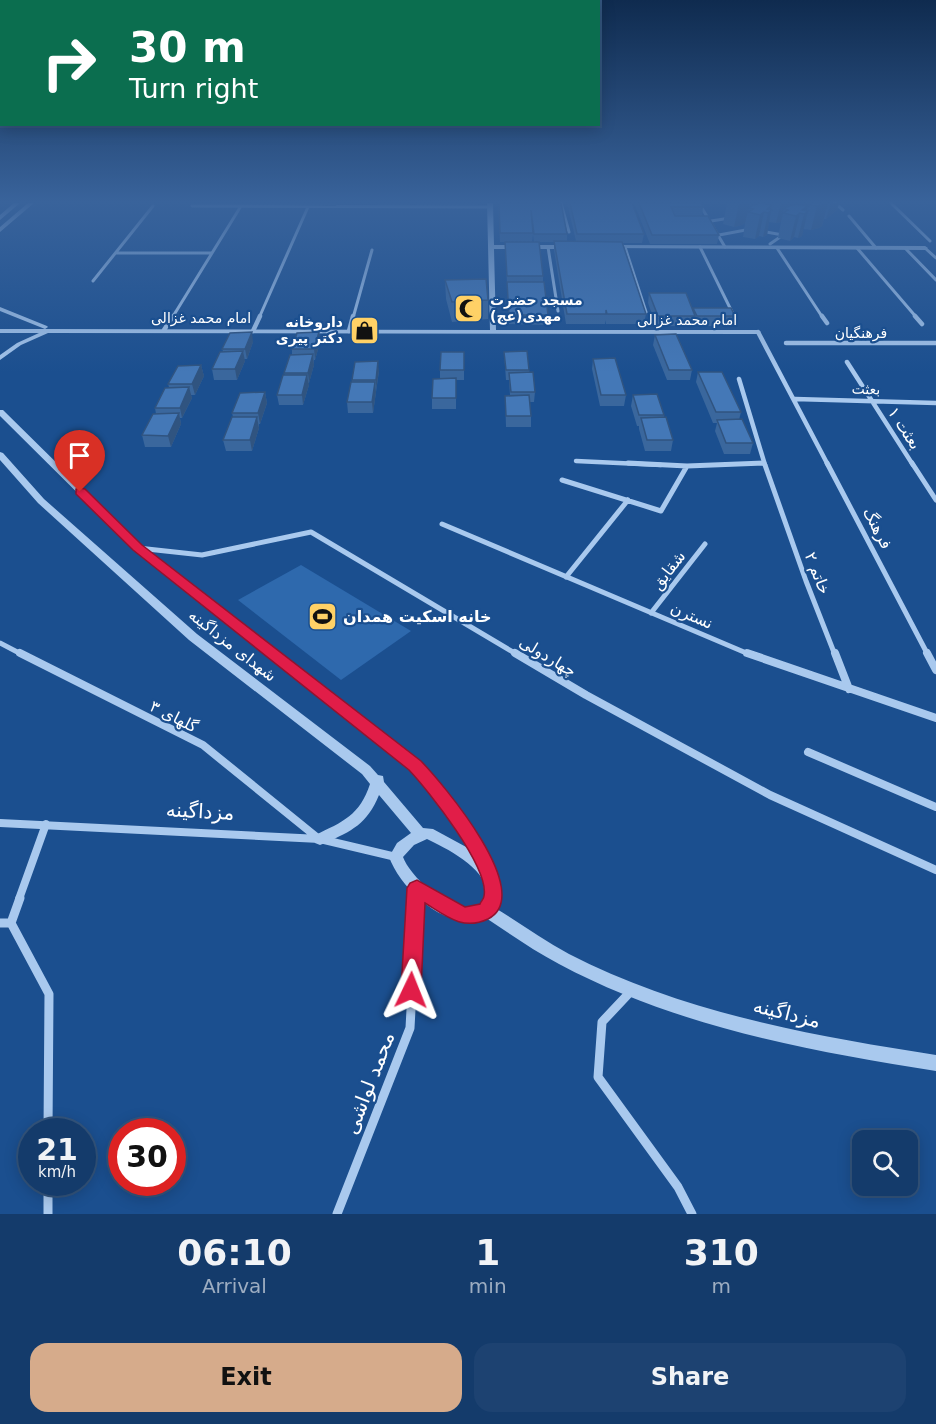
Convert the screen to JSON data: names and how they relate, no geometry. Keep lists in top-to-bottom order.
{
  "streets": {
    "street": [
      "امام محمد غزالی",
      "فرهنگیان",
      "بعثت",
      "بعثت ۱",
      "فرهنگ",
      "شقایق",
      "خاتم ۲",
      "نسترن",
      "شهدای مزداگینه",
      "چهاردولی",
      "گلهای ۳",
      "مزداگینه",
      "محمد لواشی"
    ]
  },
  "crossings": [
    ["امام محمد غزالی", "بعثت"],
    ["امام محمد غزالی", "فرهنگ"],
    ["بعثت", "بعثت ۱"],
    ["بعثت", "فرهنگ"],
    ["شقایق", "نسترن"],
    ["خاتم ۲", "نسترن"],
    ["شهدای مزداگینه", "چهاردولی"],
    ["گلهای ۳", "مزداگینه"]
  ],
  "places": {
    "mosque": ["مسجد حضرت مهدی(عج)"],
    "shop": ["داروخانه دکتر پیری"],
    "sports": ["خانه اسكيت همدان"]
  },
  "page": {
    "turn": ["30 m", "Turn right"],
    "speed": "21 km/h",
    "limit": "30",
    "eta": [
      "06:10",
      "Arrival",
      "1",
      "min",
      "310",
      "m"
    ],
    "buttons": ["Exit", "Share"]
  }
}
